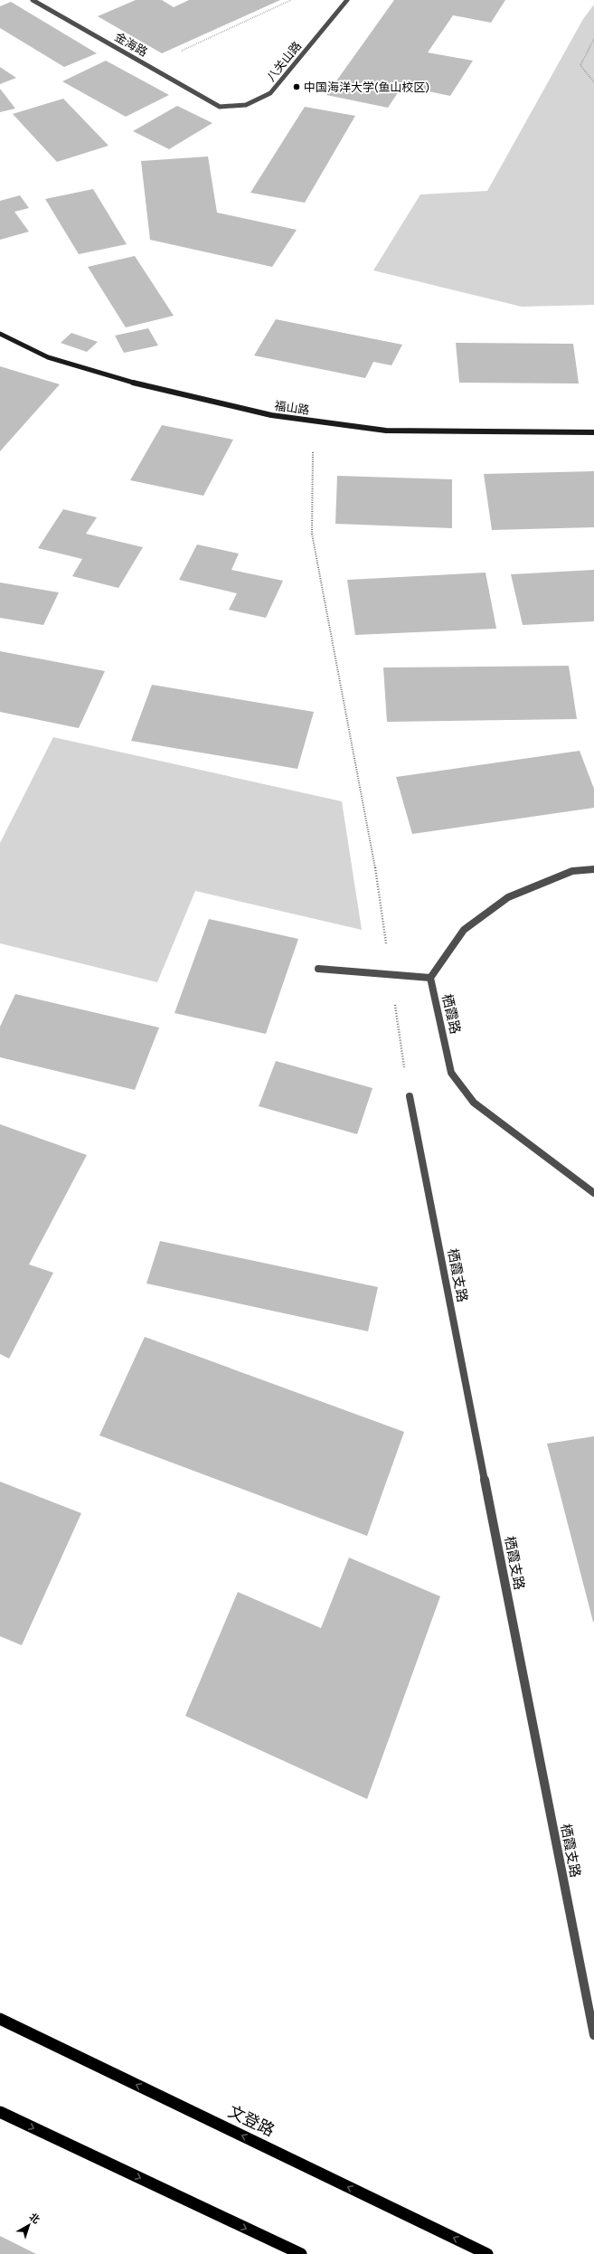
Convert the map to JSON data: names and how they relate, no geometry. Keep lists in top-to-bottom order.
{
  "streets": {
    "main road": ["文登路"],
    "street": [
      "金海路",
      "八关山路",
      "福山路",
      "栖霞路",
      "栖霞支路"
    ]
  },
  "crossings": [
    ["金海路", "八关山路"]
  ],
  "one_way": ["文登路"],
  "places": ["中国海洋大学(鱼山校区)"],
  "north": "top right"
}
